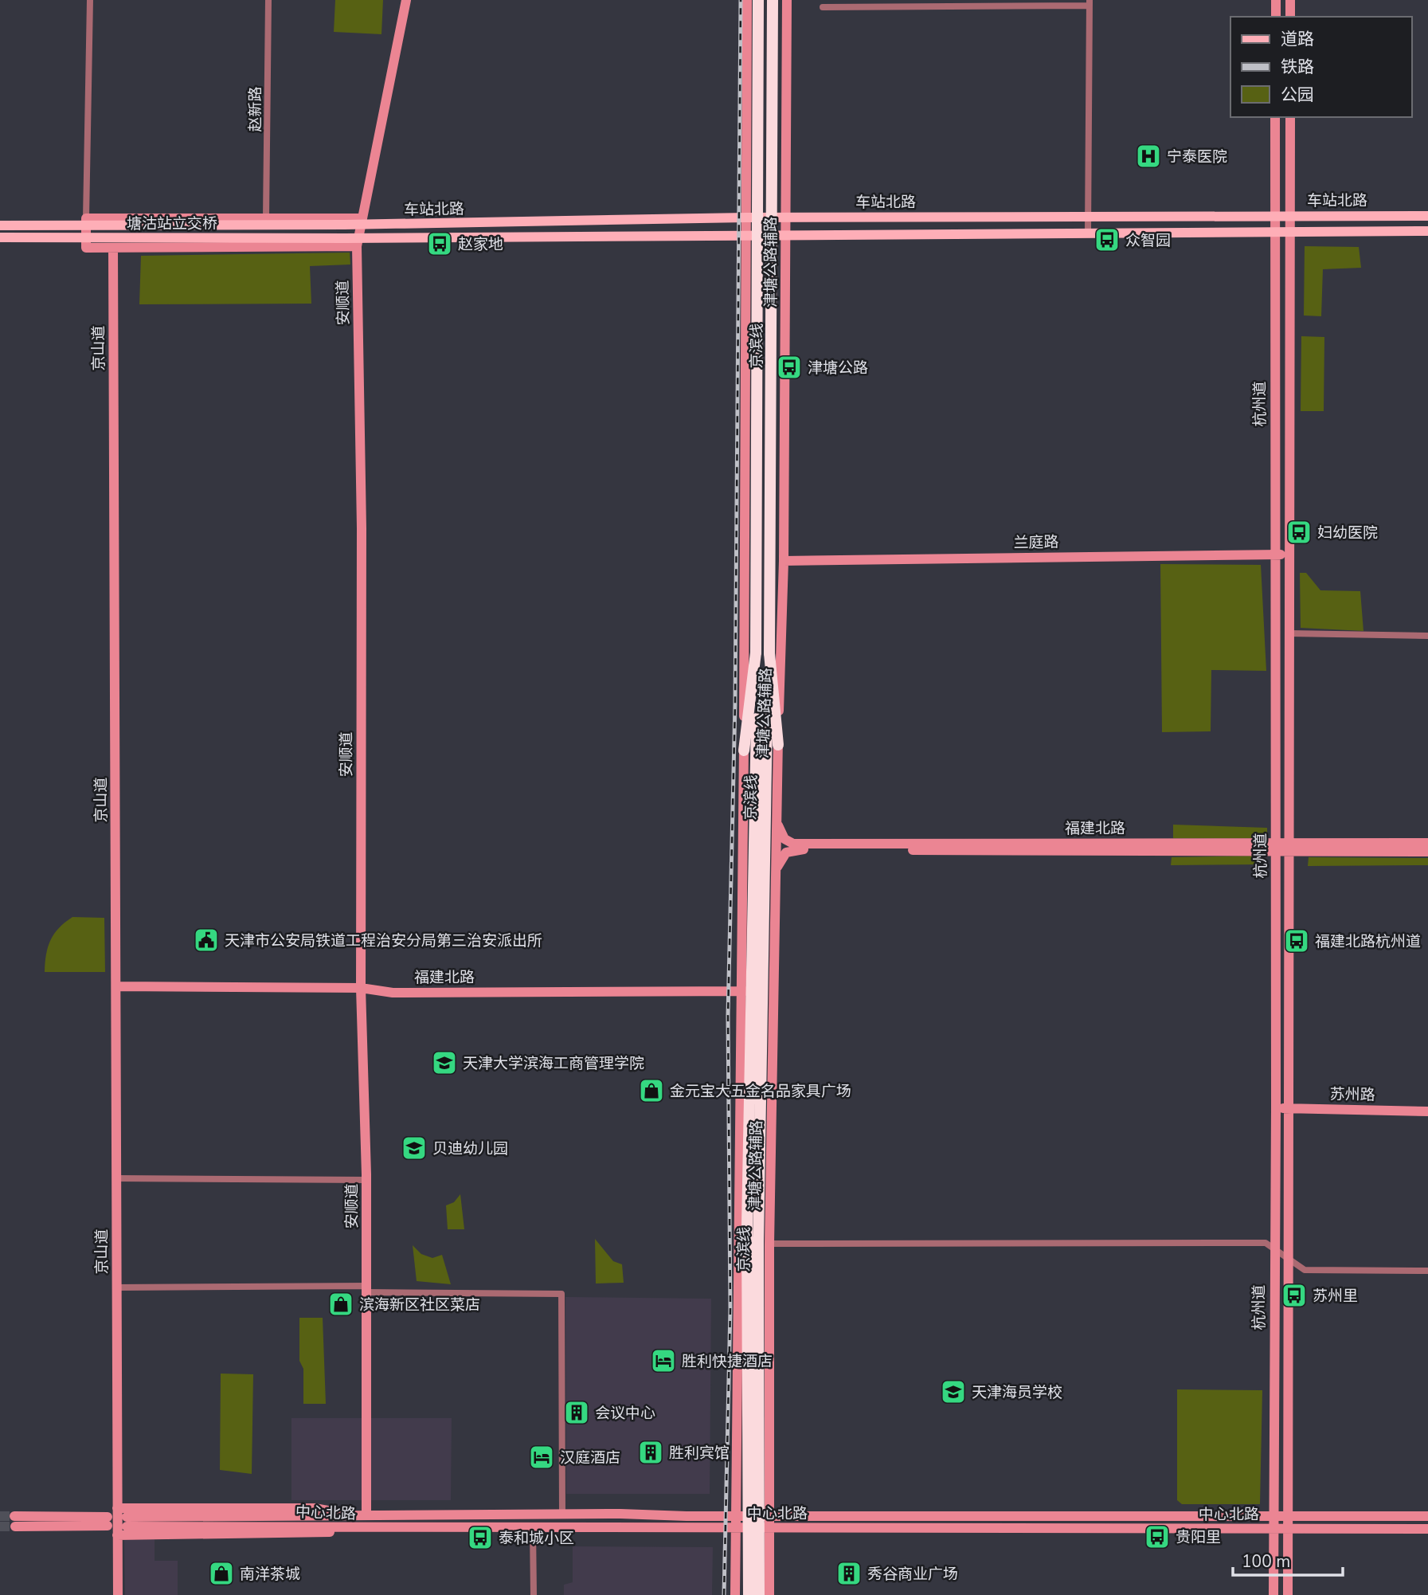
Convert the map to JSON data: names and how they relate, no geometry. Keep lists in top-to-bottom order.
{
  "streets": {
    "highway": ["京滨线"],
    "main road": [
      "车站北路",
      "塘沽站立交桥",
      "津塘公路辅路",
      "安顺道",
      "京山道",
      "杭州道",
      "兰庭路",
      "福建北路",
      "苏州路",
      "中心北路"
    ],
    "street": ["赵新路"]
  },
  "crossings": [
    ["车站北路", "塘沽站立交桥"],
    ["车站北路", "津塘公路辅路"],
    ["车站北路", "安顺道"],
    ["车站北路", "杭州道"],
    ["津塘公路辅路", "兰庭路"],
    ["津塘公路辅路", "福建北路"],
    ["津塘公路辅路", "中心北路"],
    ["安顺道", "福建北路"],
    ["安顺道", "中心北路"],
    ["京山道", "福建北路"],
    ["杭州道", "兰庭路"],
    ["杭州道", "福建北路"],
    ["杭州道", "苏州路"],
    ["杭州道", "中心北路"]
  ],
  "places": {
    "hospital": ["宁泰医院"],
    "bus stop": [
      "众智园",
      "赵家地",
      "津塘公路",
      "妇幼医院",
      "福建北路杭州道",
      "苏州里",
      "贵阳里",
      "泰和城小区"
    ],
    "public building": ["天津市公安局铁道工程治安分局第三治安派出所"],
    "school or university": ["天津大学滨海工商管理学院", "贝迪幼儿园", "天津海员学校"],
    "shop": ["金元宝大五金名品家具广场", "滨海新区社区菜店", "南洋茶城"],
    "hotel": ["胜利快捷酒店", "汉庭酒店"],
    "building": ["会议中心", "胜利宾馆", "秀谷商业广场"]
  },
  "legend": ["道路", "铁路", "公园"],
  "scale_bar": "100 m"
}
